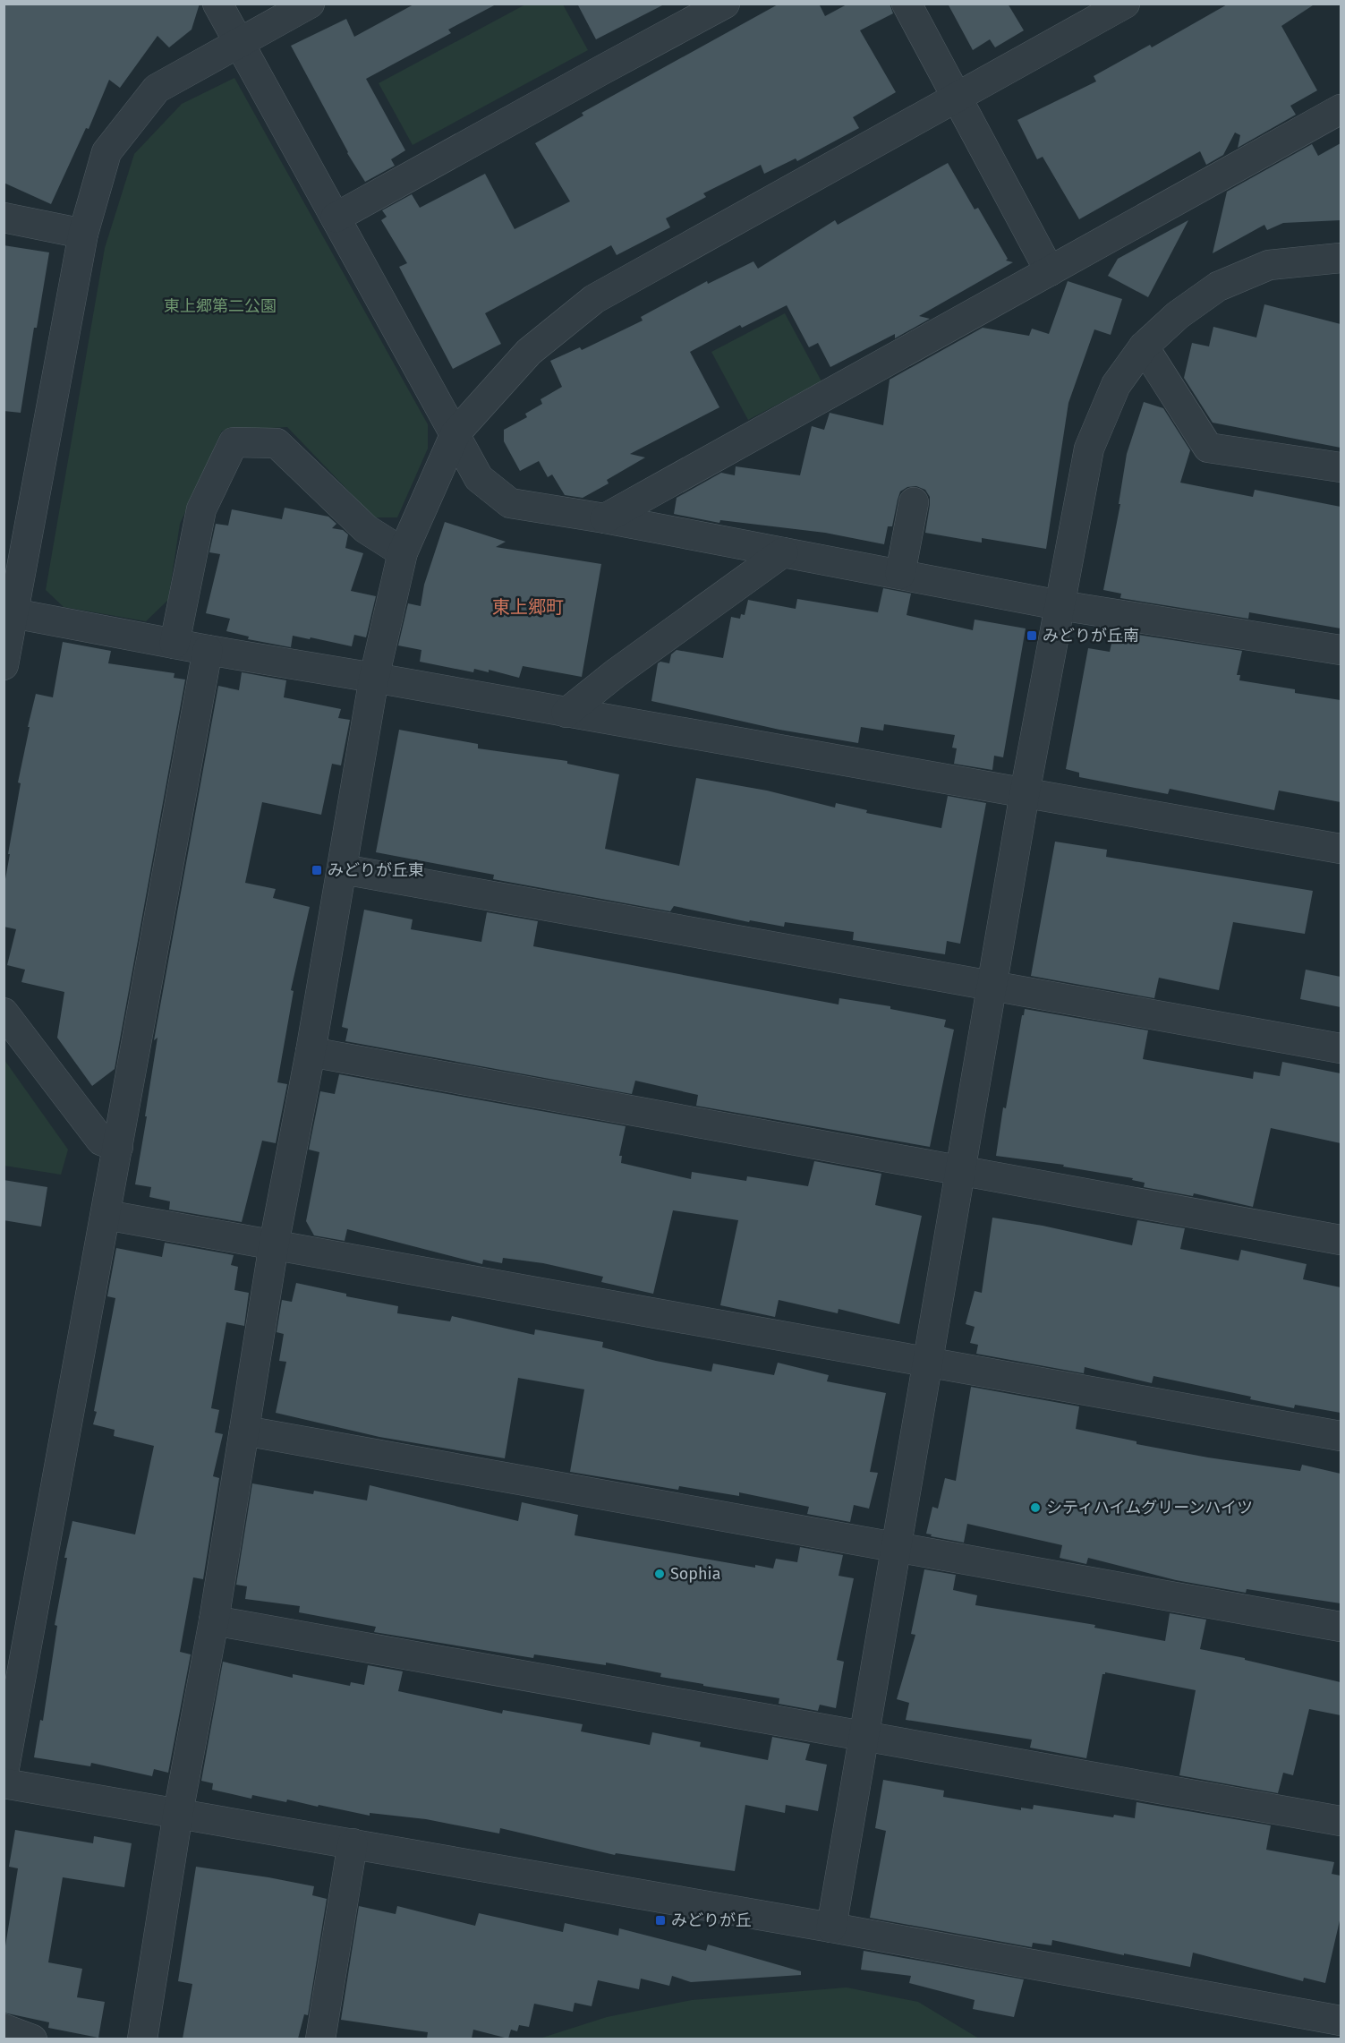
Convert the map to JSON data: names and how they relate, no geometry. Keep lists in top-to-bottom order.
{
  "districts": ["東上郷町"],
  "parks": ["東上郷第二公園"],
  "places": {
    "transit": ["みどりが丘南", "みどりが丘東", "みどりが丘"],
    "other": ["シティハイムグリーンハイツ", "Sophia"]
  }
}
